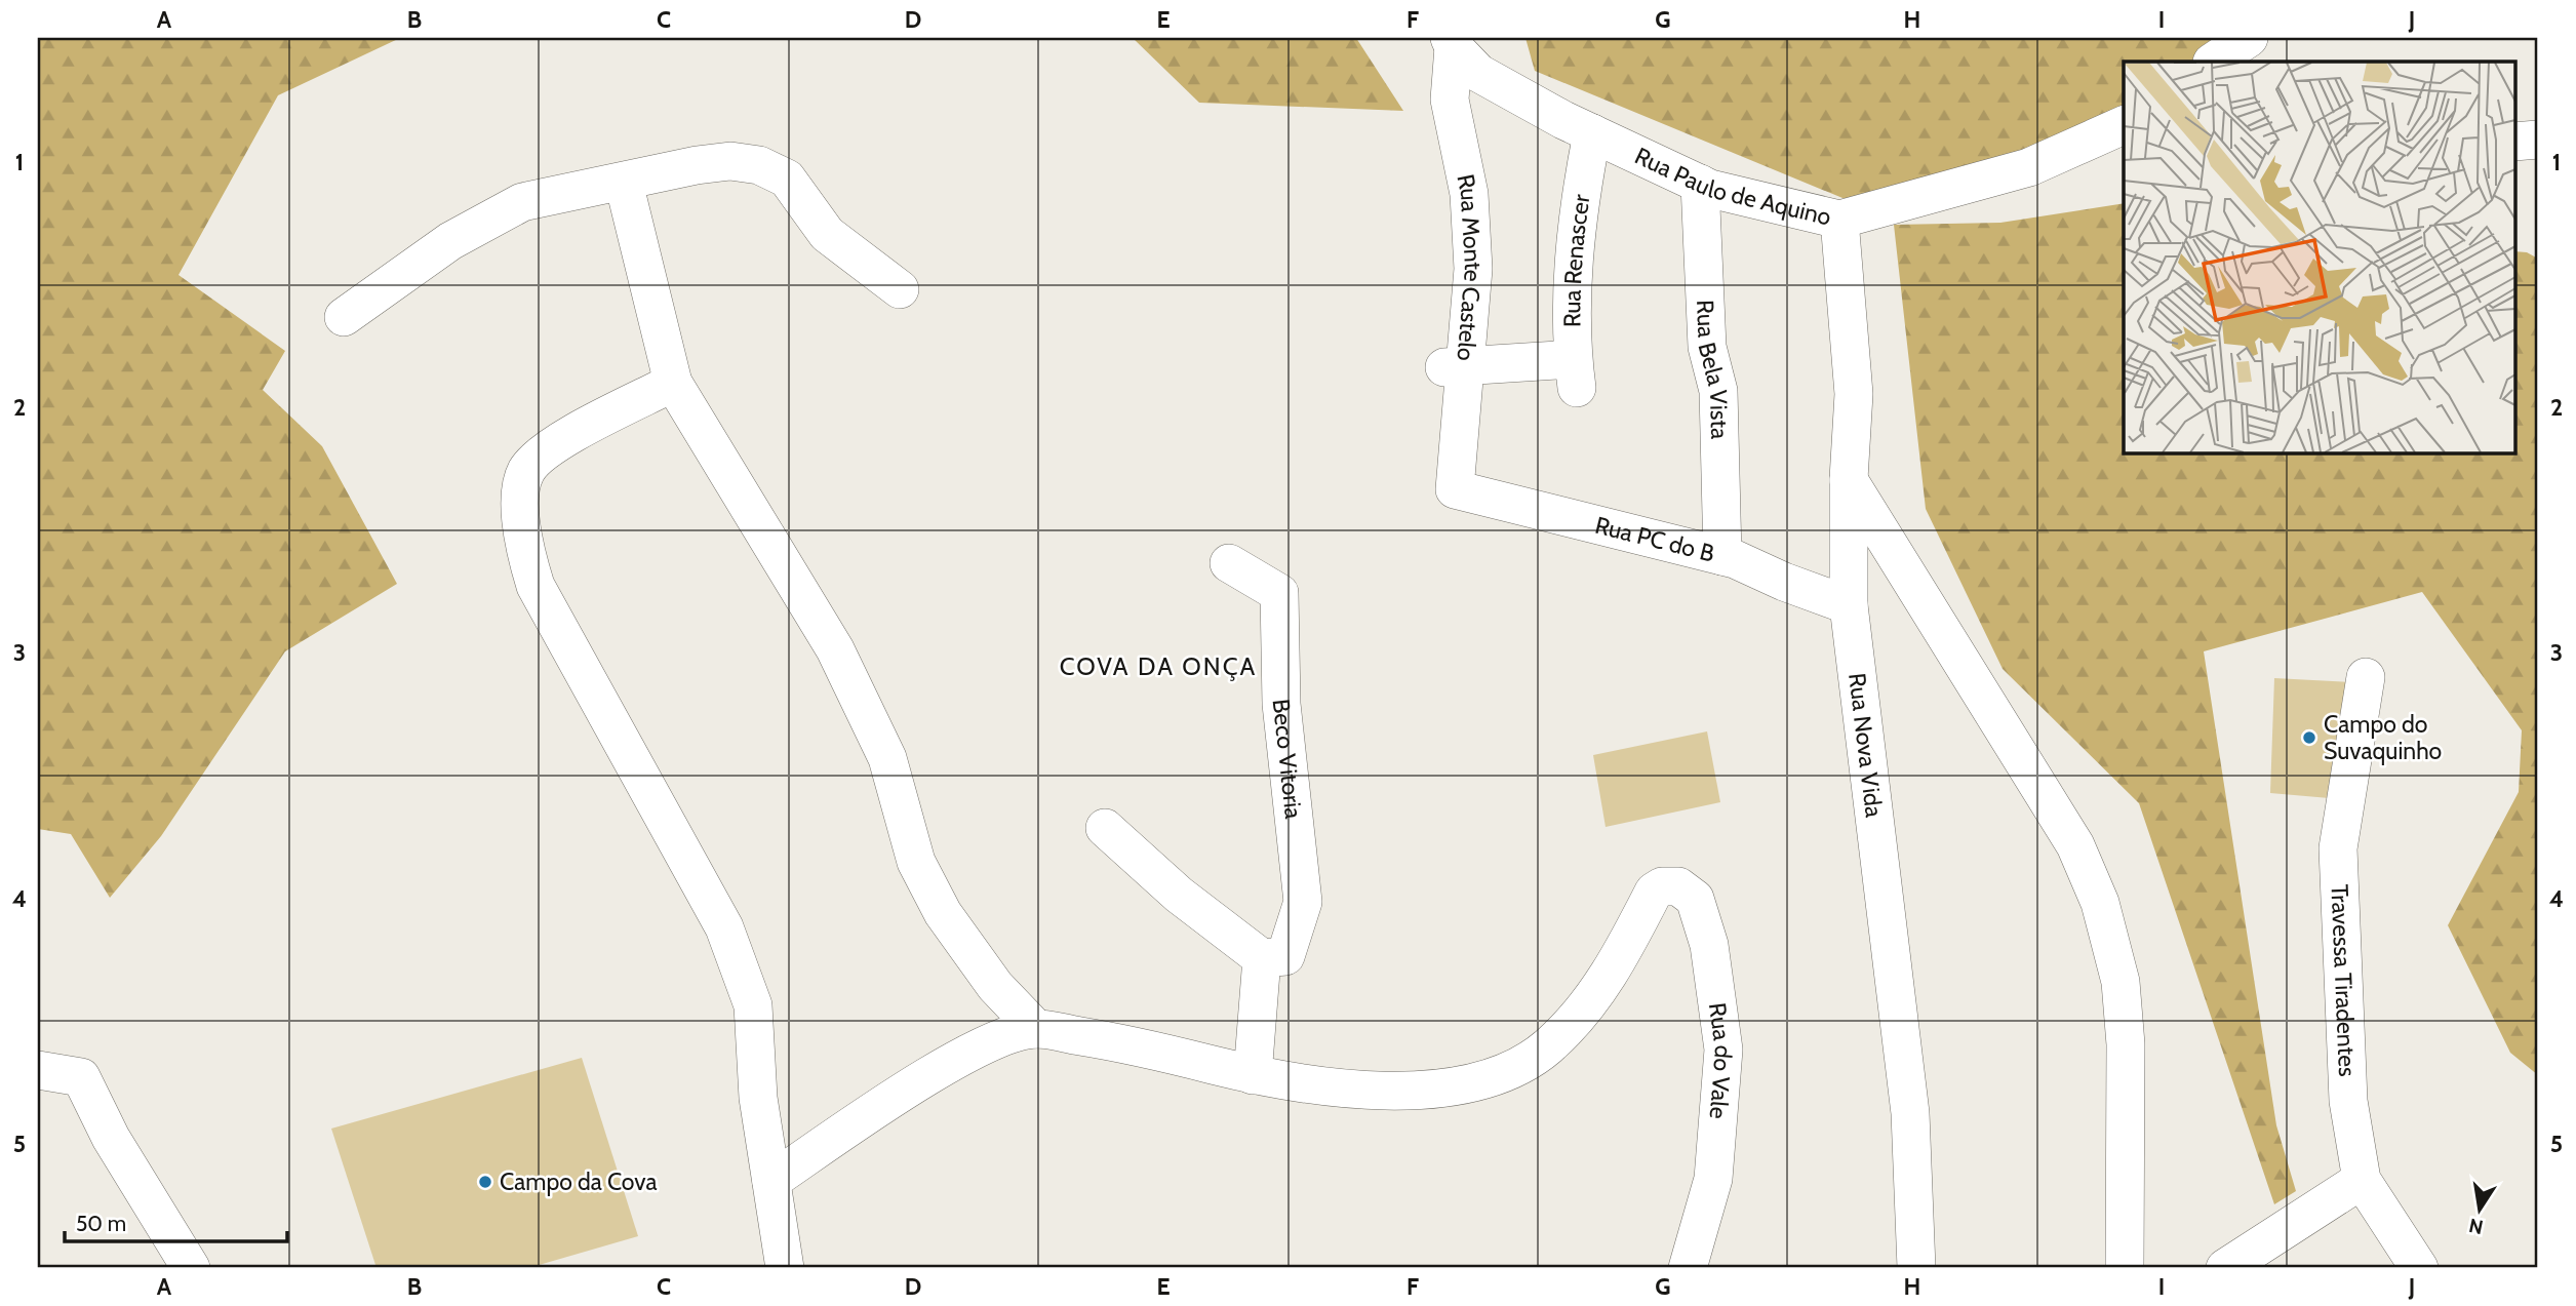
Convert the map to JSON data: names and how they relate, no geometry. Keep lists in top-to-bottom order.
{
  "streets": {
    "street": [
      "Rua Paulo de Aquino",
      "Rua Renascer",
      "Rua Monte Castelo",
      "Rua Bela Vista",
      "Rua PC do B",
      "Rua Nova Vida",
      "Beco Vitoria",
      "Travessa Tiradentes",
      "Rua do Vale"
    ]
  },
  "crossings": [
    ["Rua Paulo de Aquino", "Rua Renascer"],
    ["Rua Paulo de Aquino", "Rua Monte Castelo"],
    ["Rua Paulo de Aquino", "Rua Bela Vista"],
    ["Rua Paulo de Aquino", "Rua Nova Vida"],
    ["Rua Renascer", "Rua Monte Castelo"],
    ["Rua Monte Castelo", "Rua PC do B"],
    ["Rua Bela Vista", "Rua PC do B"],
    ["Rua PC do B", "Rua Nova Vida"]
  ],
  "districts": ["COVA DA ONÇA"],
  "places": ["Campo do Suvaquinho", "Campo da Cova"],
  "scale_bar": "50 m",
  "north": "bottom",
  "grid": {
    "columns": [
      "A",
      "B",
      "C",
      "D",
      "E",
      "F",
      "G",
      "H",
      "I",
      "J"
    ],
    "rows": [
      "1",
      "2",
      "3",
      "4",
      "5"
    ]
  }
}
